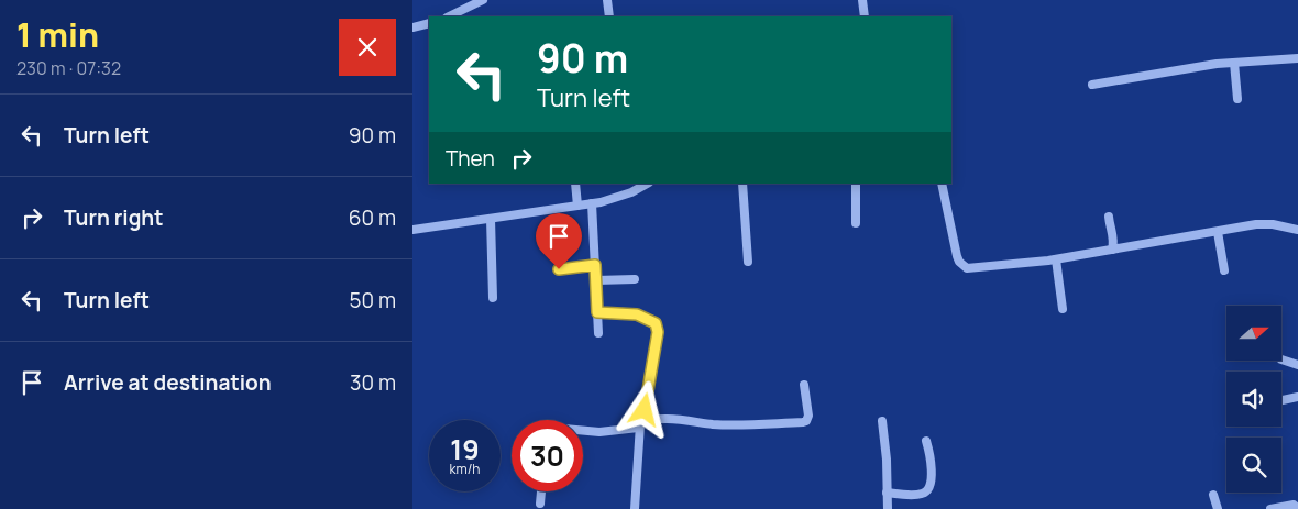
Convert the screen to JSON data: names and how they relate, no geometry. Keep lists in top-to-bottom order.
{
  "north": "right",
  "page": {
    "heading": ["1 min", "230 m · 07:32"],
    "turn": ["90 m", "Turn left"],
    "list": [
      {
        "name": "Turn left",
        "value": "90 m"
      },
      {
        "name": "Turn right",
        "value": "60 m"
      },
      {
        "name": "Turn left",
        "value": "50 m"
      },
      {
        "name": "Arrive at destination",
        "value": "30 m"
      }
    ],
    "then": "Then",
    "speed": "19 km/h",
    "limit": "30"
  }
}
